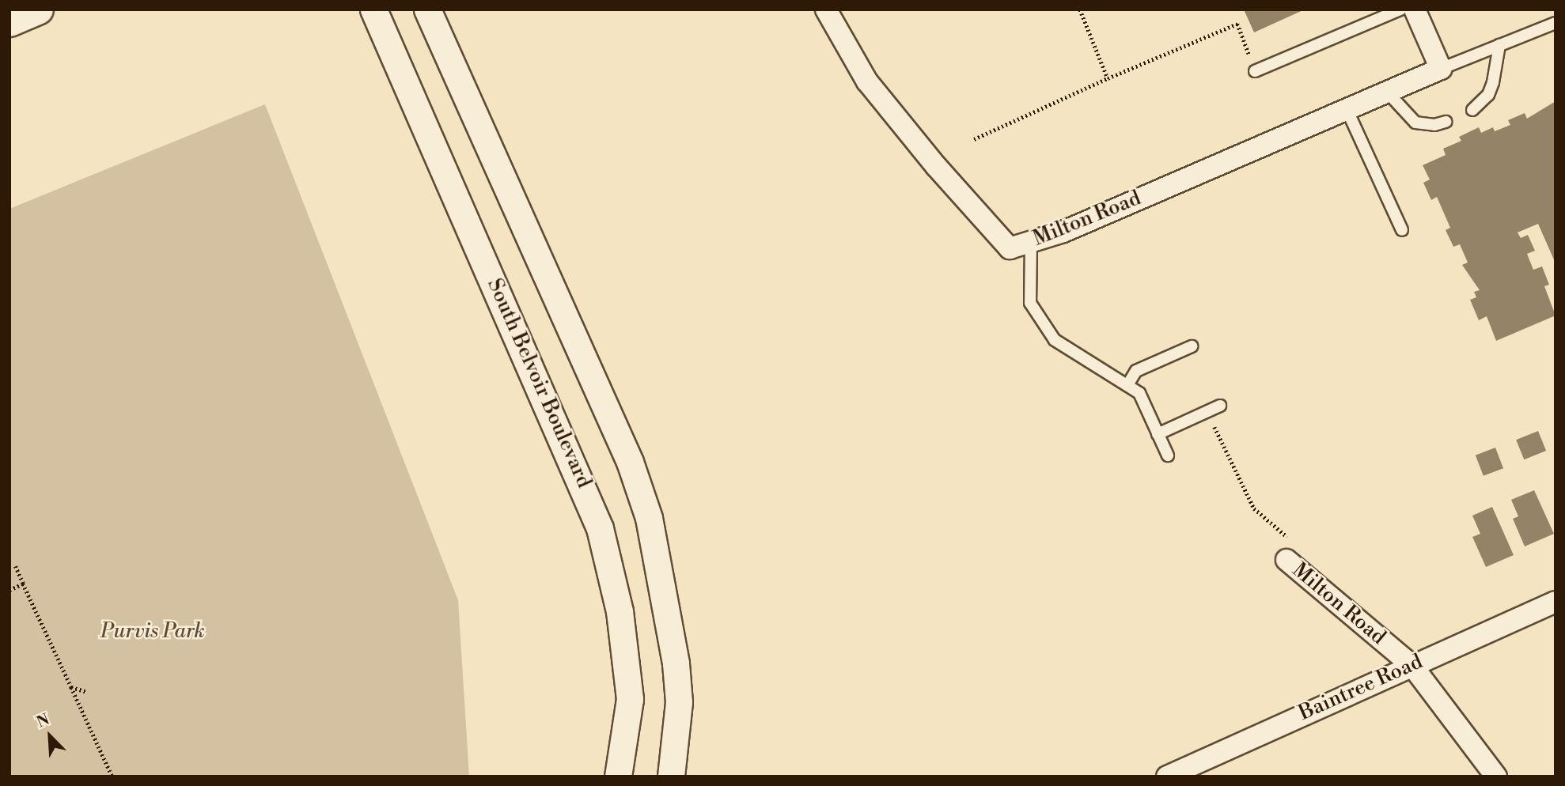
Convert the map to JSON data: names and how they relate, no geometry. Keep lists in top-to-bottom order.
{
  "streets": {
    "street": ["Milton Road", "South Belvoir Boulevard", "Baintree Road"]
  },
  "crossings": [
    ["Milton Road", "Baintree Road"]
  ],
  "parks": ["Purvis Park"],
  "north": "top left"
}
